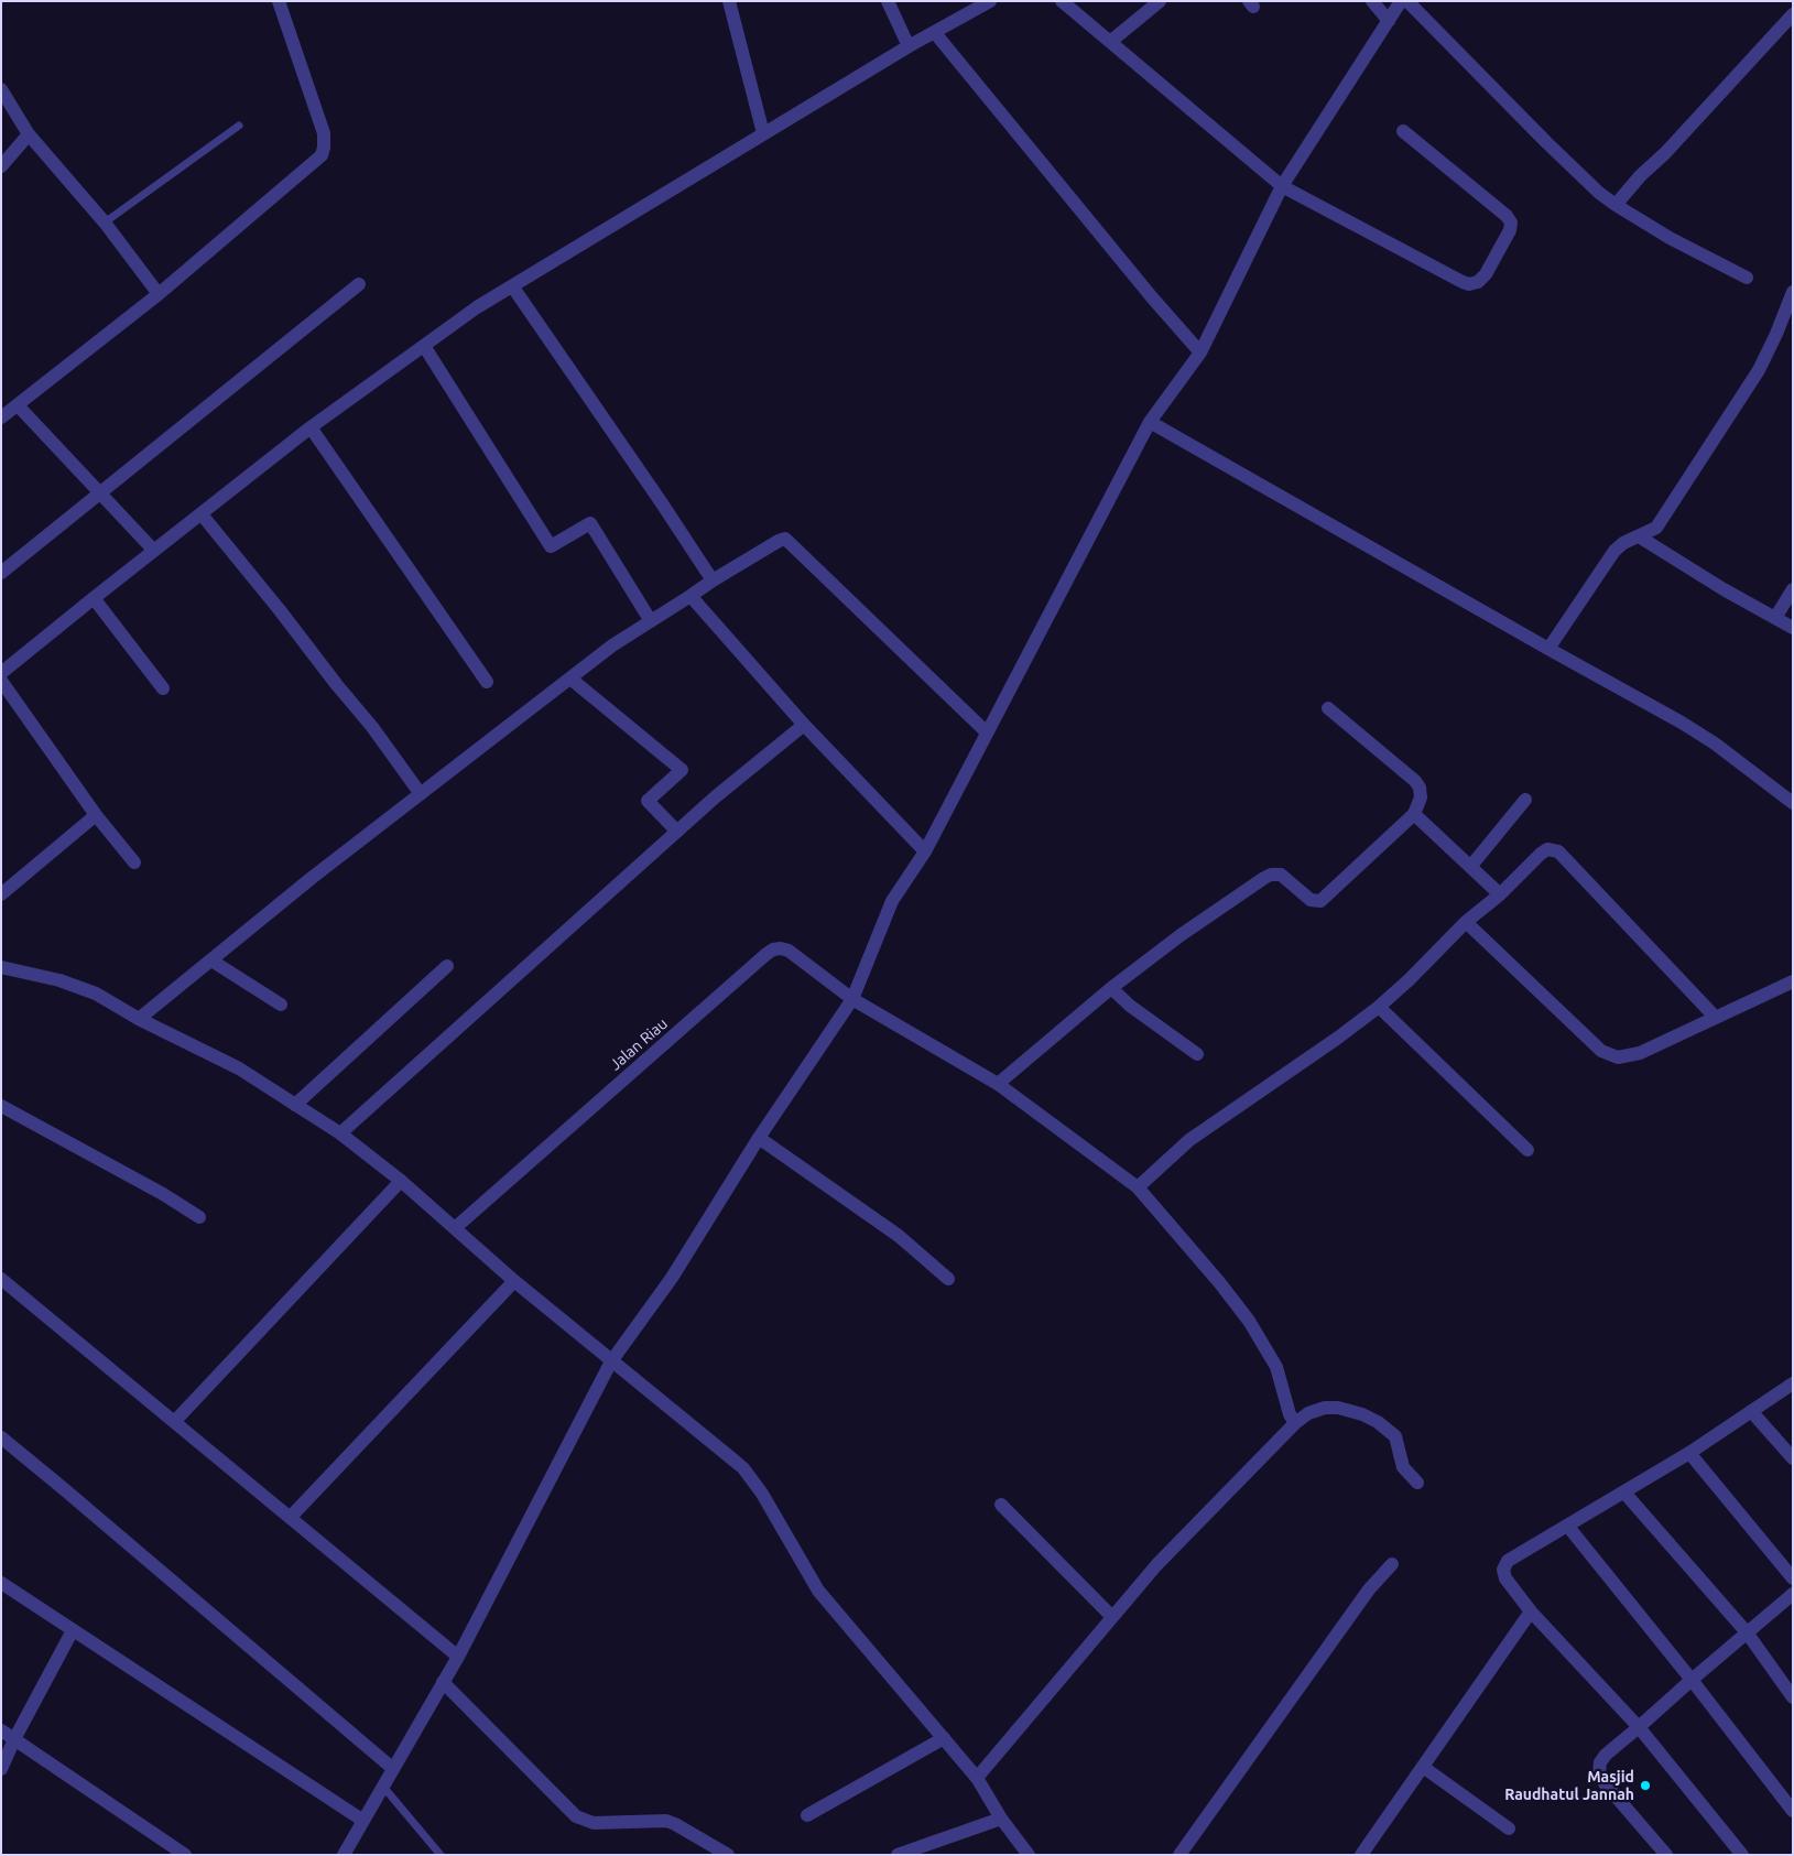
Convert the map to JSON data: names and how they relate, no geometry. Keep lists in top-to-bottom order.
{
  "streets": {
    "street": ["Jalan Riau"]
  },
  "places": ["Masjid Raudhatul Jannah"]
}
